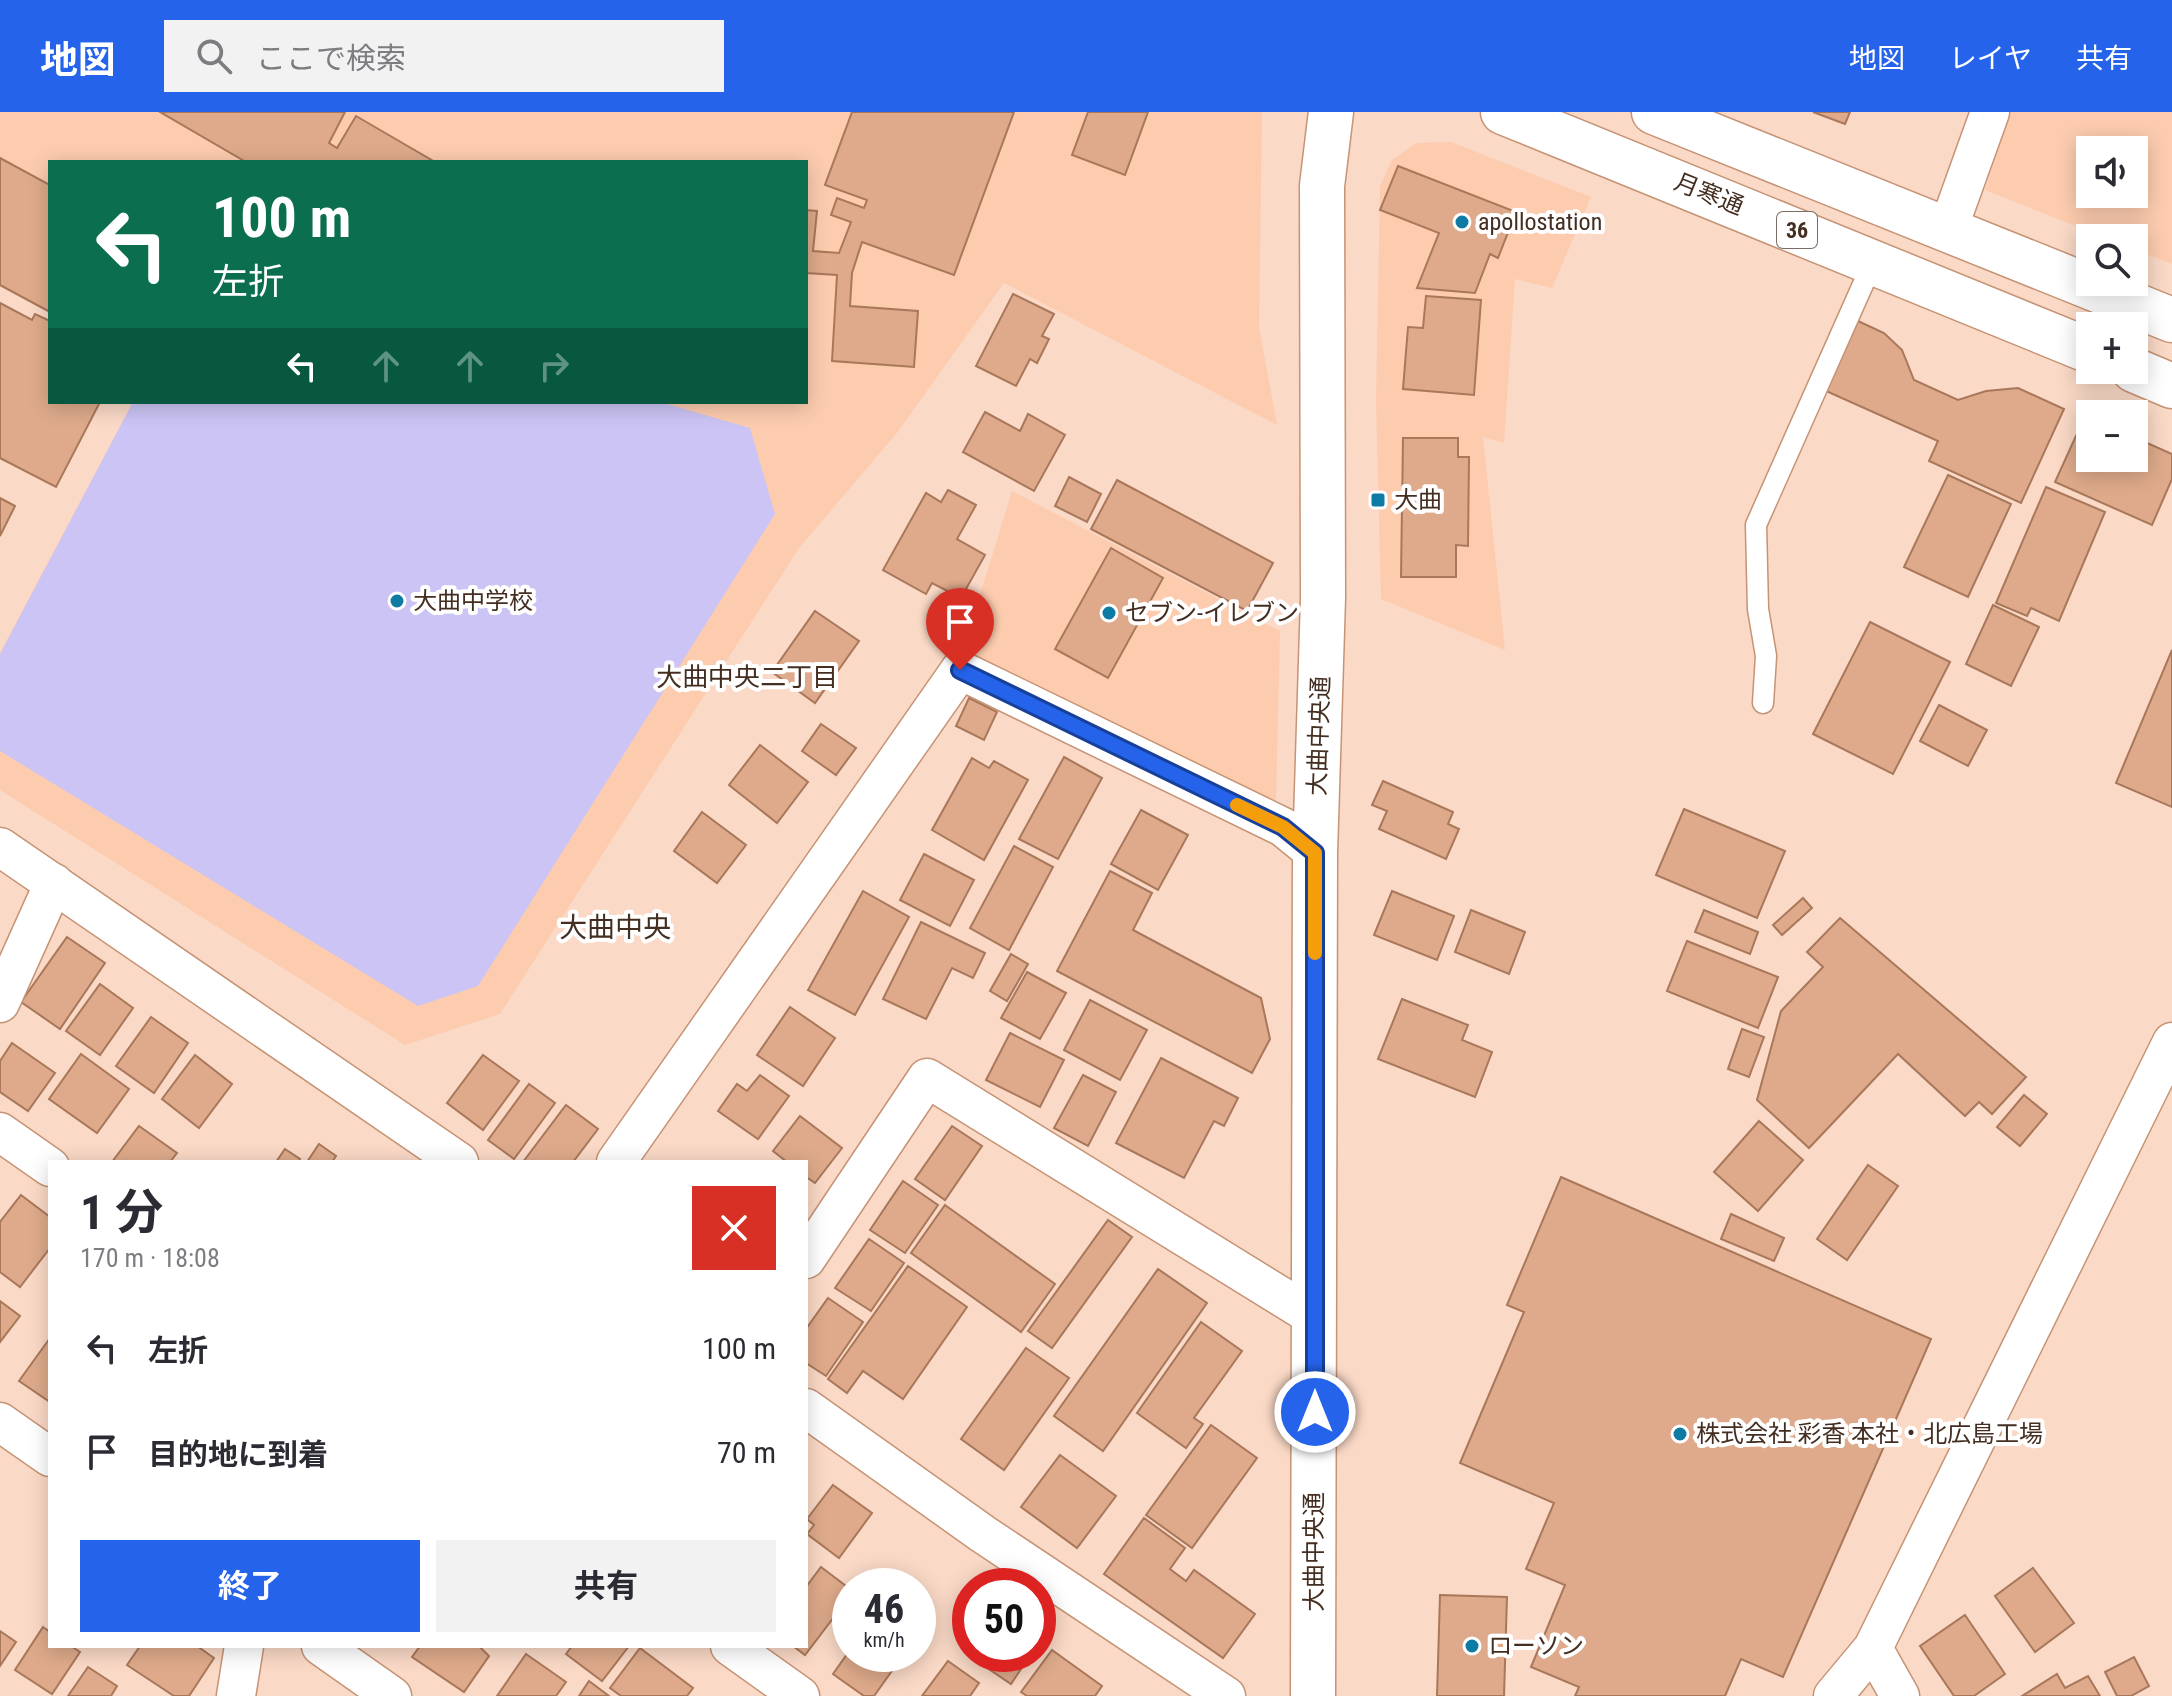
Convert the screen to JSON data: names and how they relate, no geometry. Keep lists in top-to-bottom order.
{
  "streets": {
    "main road": ["月寒通", "36", "大曲中央通"]
  },
  "districts": ["大曲中央二丁目", "大曲中央"],
  "places": {
    "other": [
      "apollostation",
      "大曲中学校",
      "セブン-イレブン",
      "株式会社 彩香 本社・北広島工場",
      "ローソン"
    ],
    "transit": ["大曲"]
  },
  "page": {
    "header": "地図",
    "search": "ここで検索",
    "nav": ["地図", "レイヤ", "共有"],
    "map_buttons": ["+", "−"],
    "turn": ["100 m", "左折"],
    "heading": ["1 分", "170 m · 18:08"],
    "list": [
      {
        "name": "左折",
        "value": "100 m"
      },
      {
        "name": "目的地に到着",
        "value": "70 m"
      }
    ],
    "buttons": ["終了", "共有"],
    "speed": "46 km/h",
    "limit": "50"
  }
}
